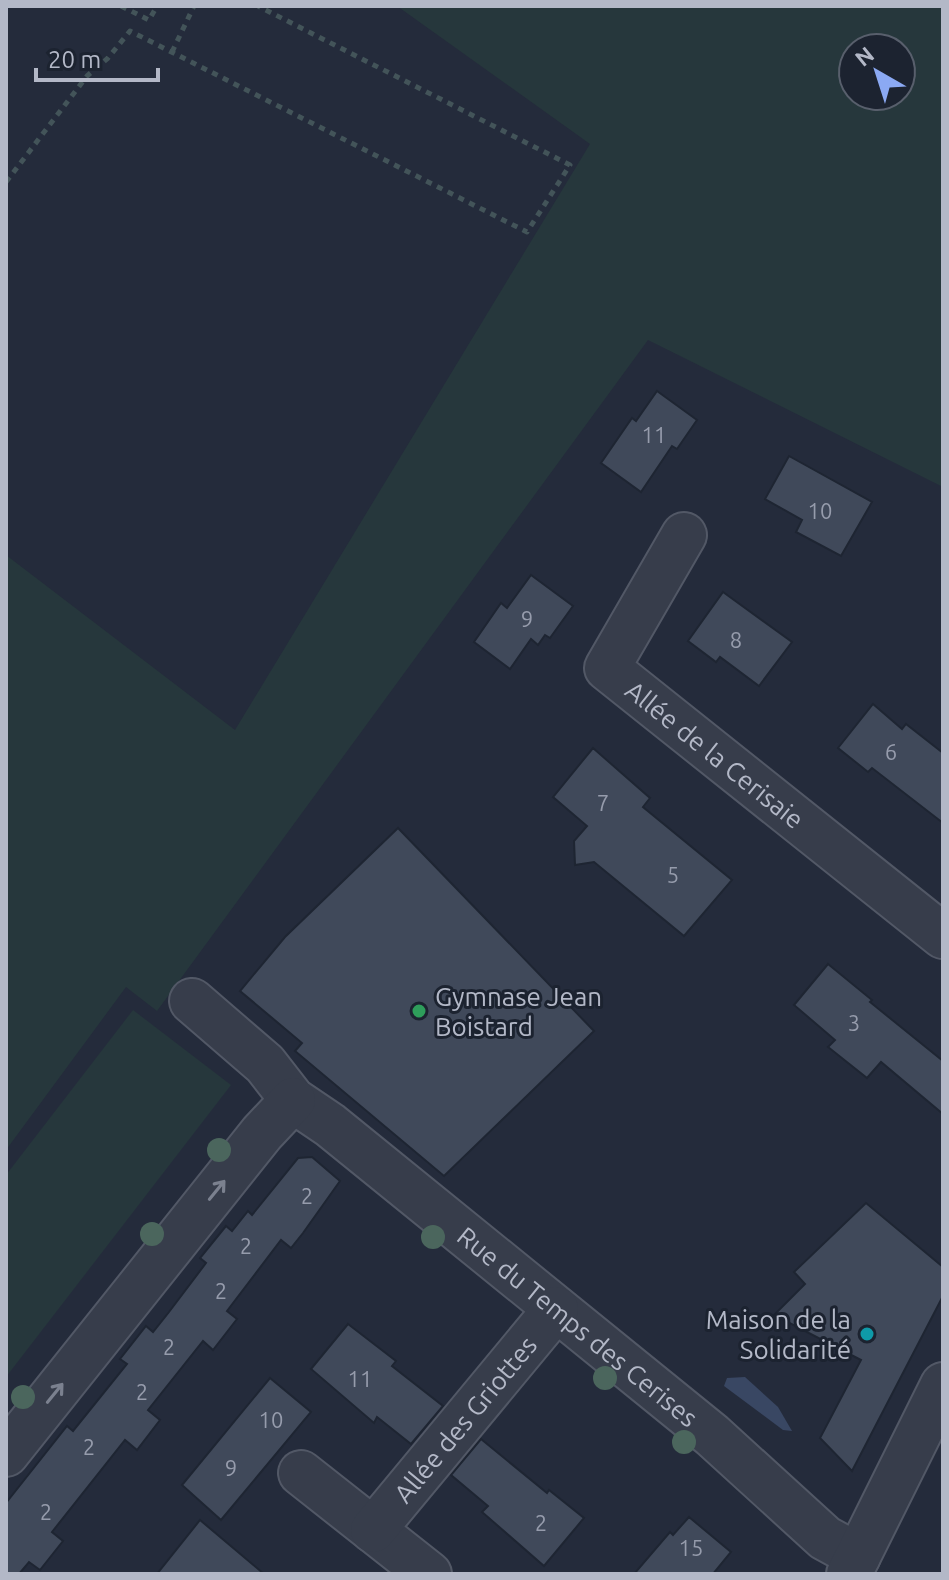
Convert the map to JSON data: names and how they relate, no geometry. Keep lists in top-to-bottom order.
{
  "streets": {
    "street": ["Allée de la Cerisaie", "Rue du Temps des Cerises", "Allée des Griottes"]
  },
  "crossings": [
    ["Rue du Temps des Cerises", "Allée des Griottes"]
  ],
  "places": ["Gymnase Jean Boistard", "Maison de la Solidarité"],
  "house_numbers": [
    "11",
    "10",
    "9",
    "8",
    "6",
    "7",
    "5",
    "3",
    "2",
    "2",
    "2",
    "2",
    "11",
    "2",
    "10",
    "2",
    "9",
    "2",
    "2",
    "15"
  ],
  "scale_bar": "20 m",
  "north": "top left"
}
